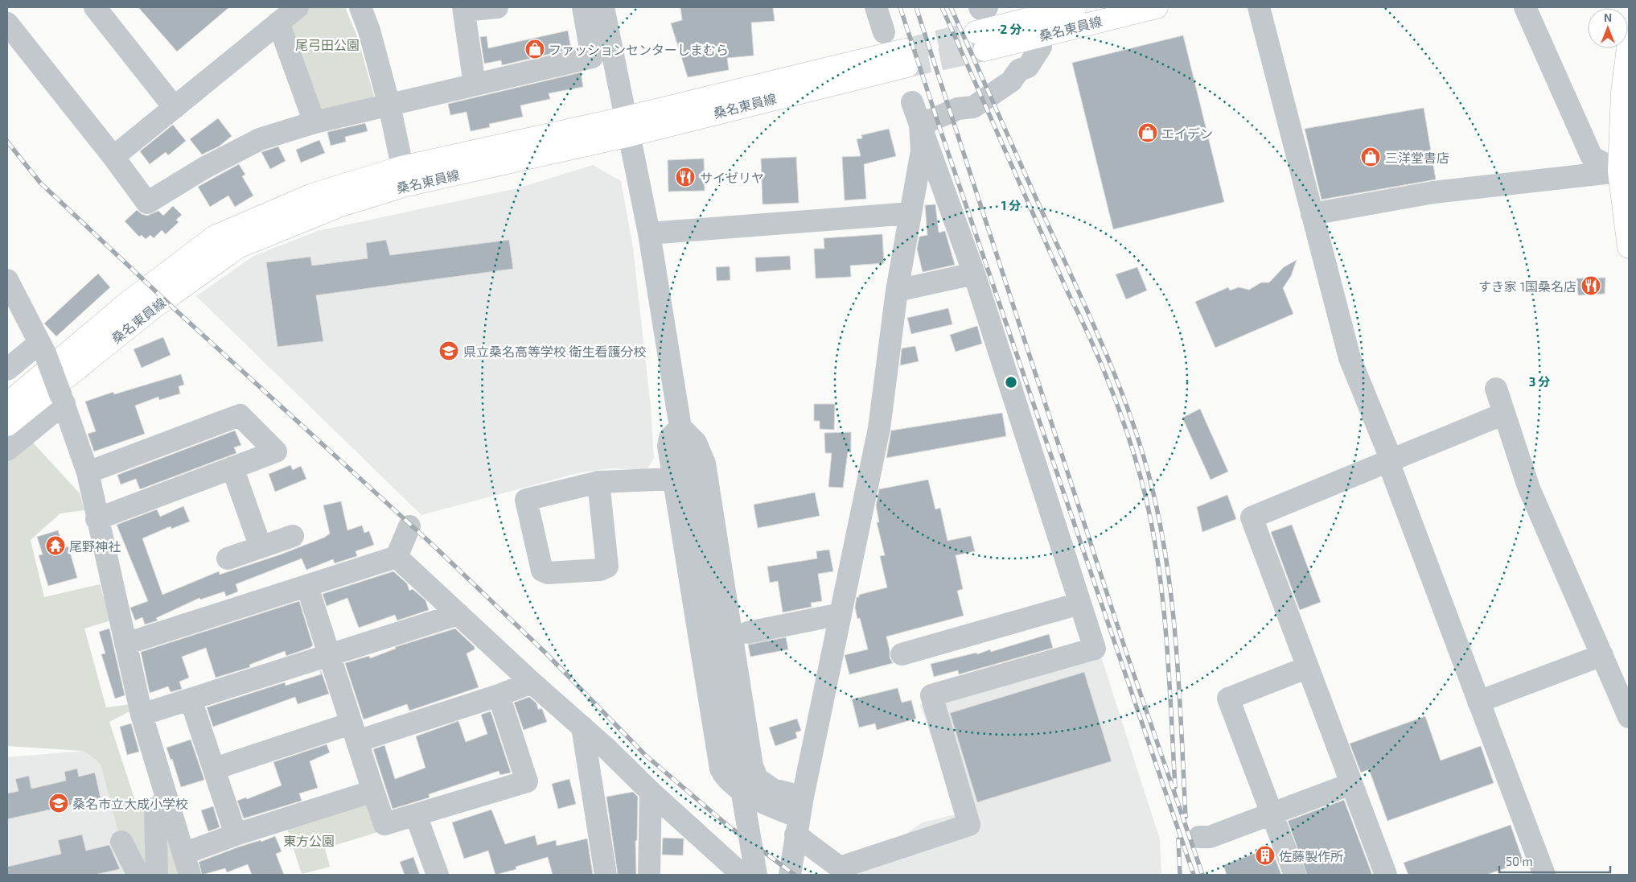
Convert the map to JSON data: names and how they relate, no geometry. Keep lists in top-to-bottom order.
{
  "streets": {
    "main road": ["桑名東員線"]
  },
  "parks": ["尾弓田公園", "東方公園"],
  "places": {
    "shop": ["ファッションセンターしまむら", "エイデン", "三洋堂書店"],
    "restaurant": ["サイゼリヤ", "すき家 1国桑名店"],
    "school or university": ["県立桑名高等学校 衛生看護分校", "桑名市立大成小学校"],
    "temple": ["尾野神社"],
    "building": ["佐藤製作所"]
  },
  "scale_bar": "50 m",
  "north": "top",
  "rings": ["2 分", "1 分", "3 分"]
}
